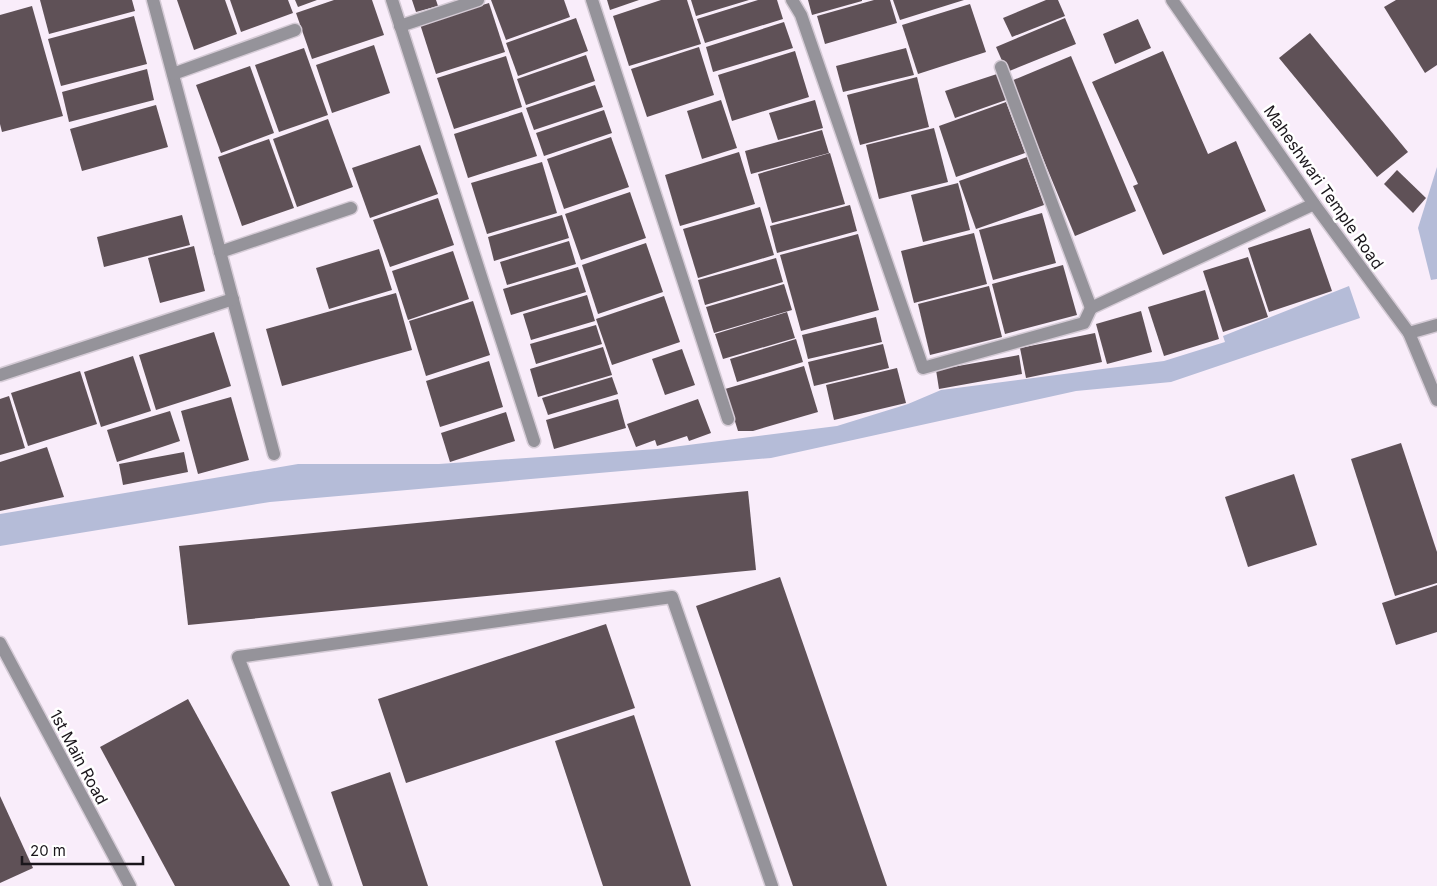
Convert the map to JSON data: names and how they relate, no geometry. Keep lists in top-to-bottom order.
{
  "streets": {
    "street": ["Maheshwari Temple Road", "1st Main Road"]
  },
  "scale_bar": "20 m"
}
